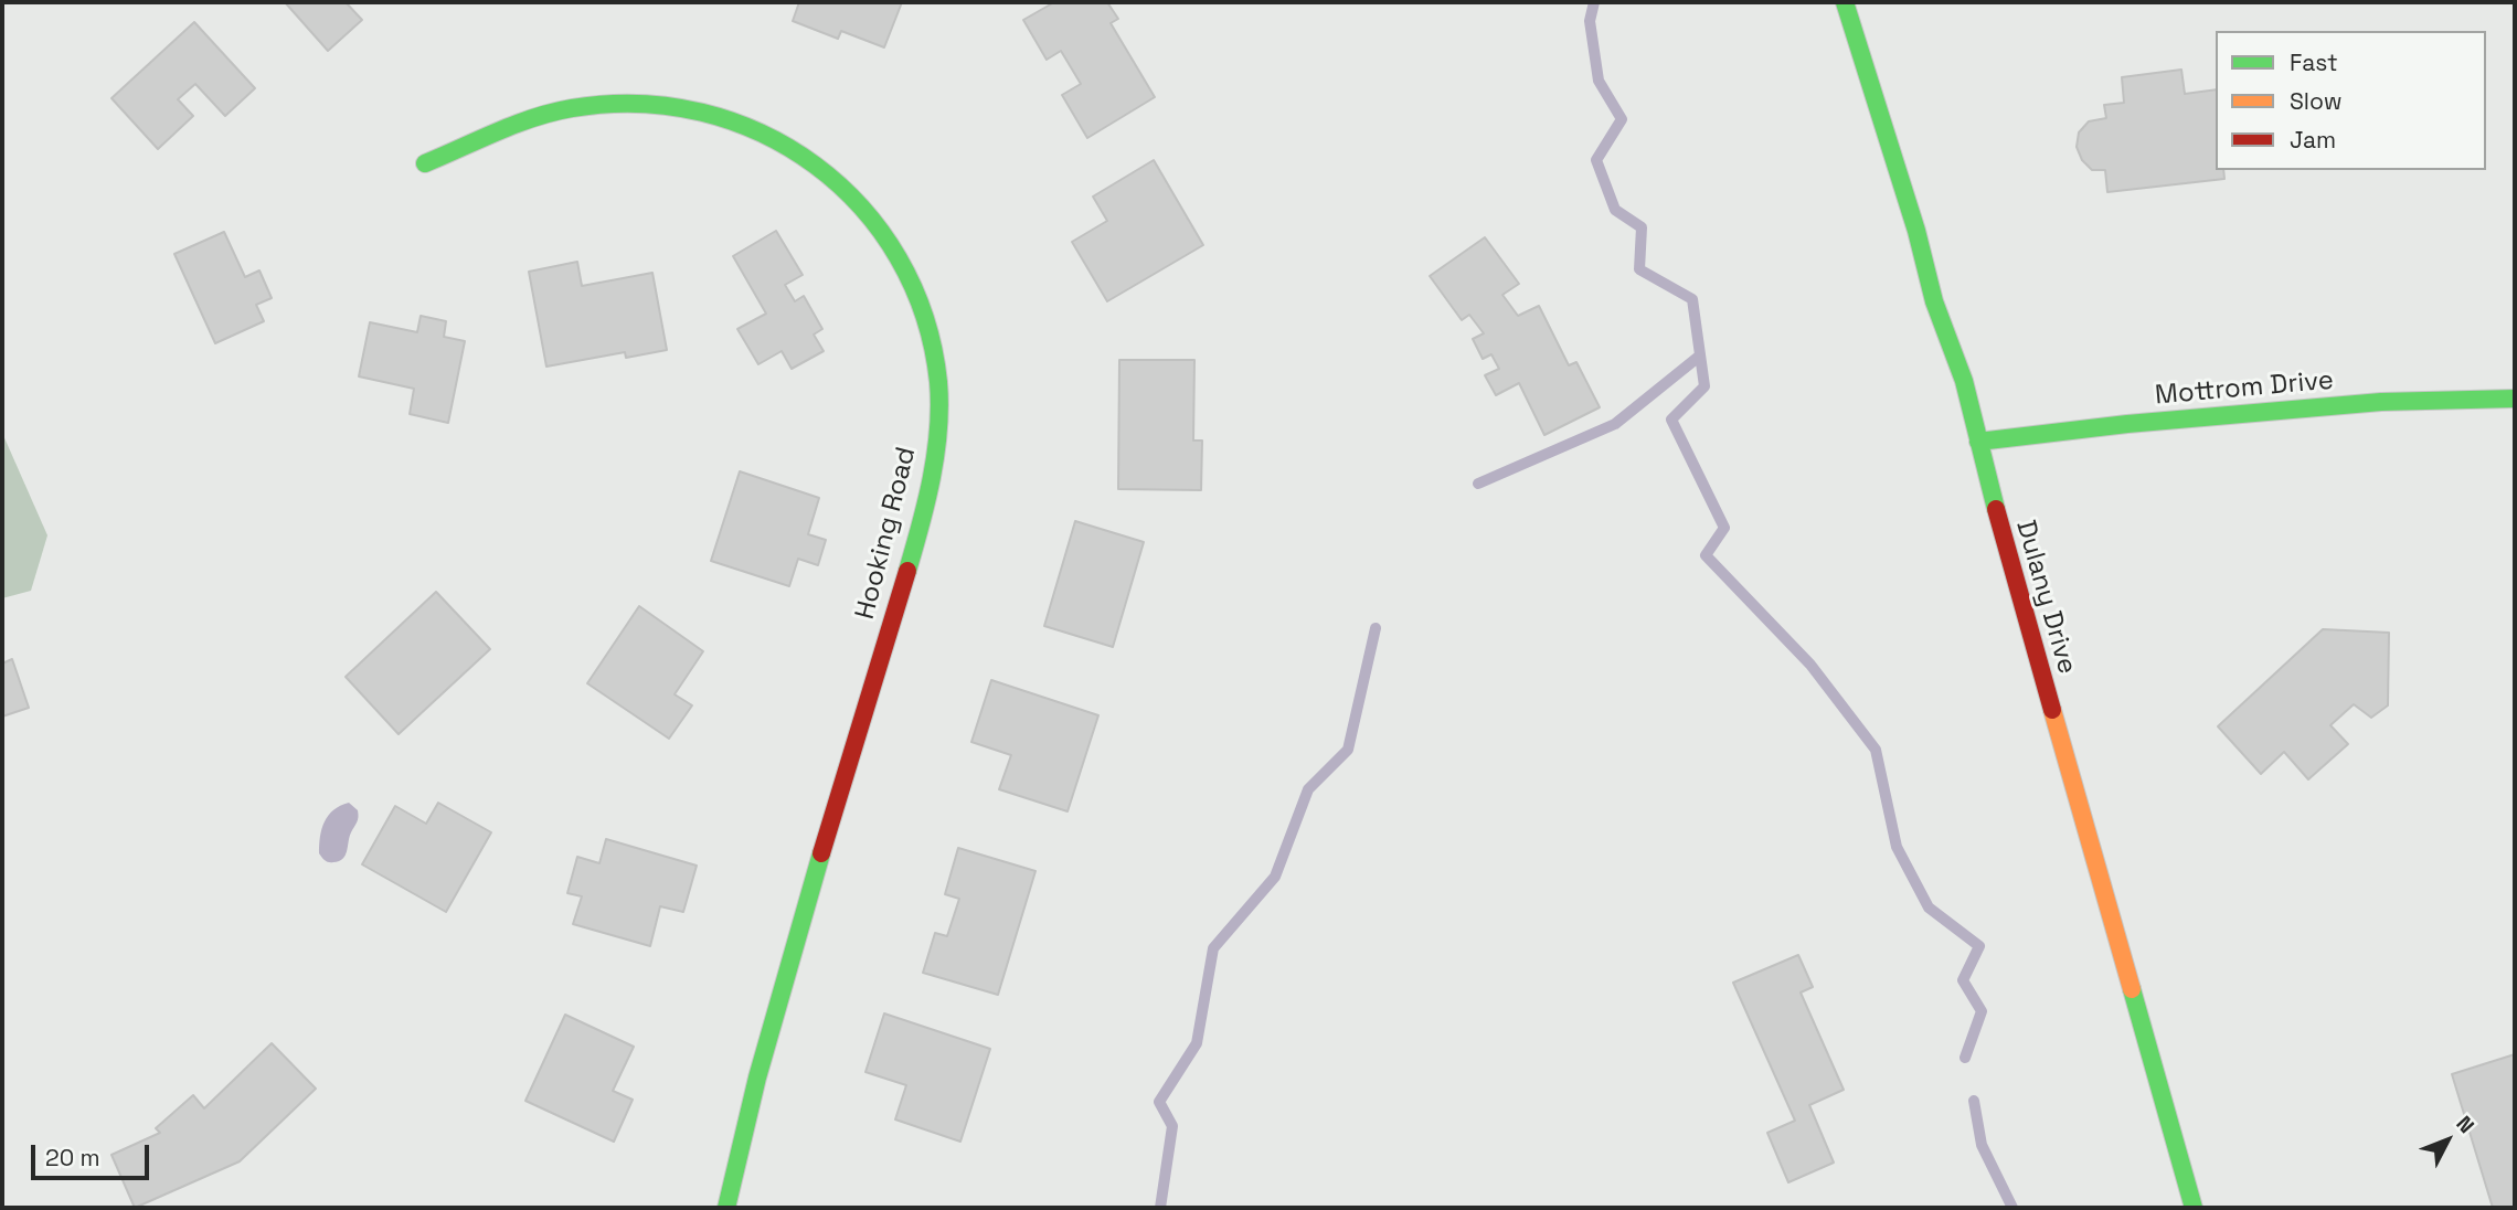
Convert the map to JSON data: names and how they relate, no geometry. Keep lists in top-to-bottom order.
{
  "streets": {
    "street": ["Mottrom Drive", "Hooking Road", "Dulany Drive"]
  },
  "crossings": [
    ["Mottrom Drive", "Dulany Drive"]
  ],
  "legend": ["Fast", "Slow", "Jam"],
  "scale_bar": "20 m",
  "north": "top right"
}
